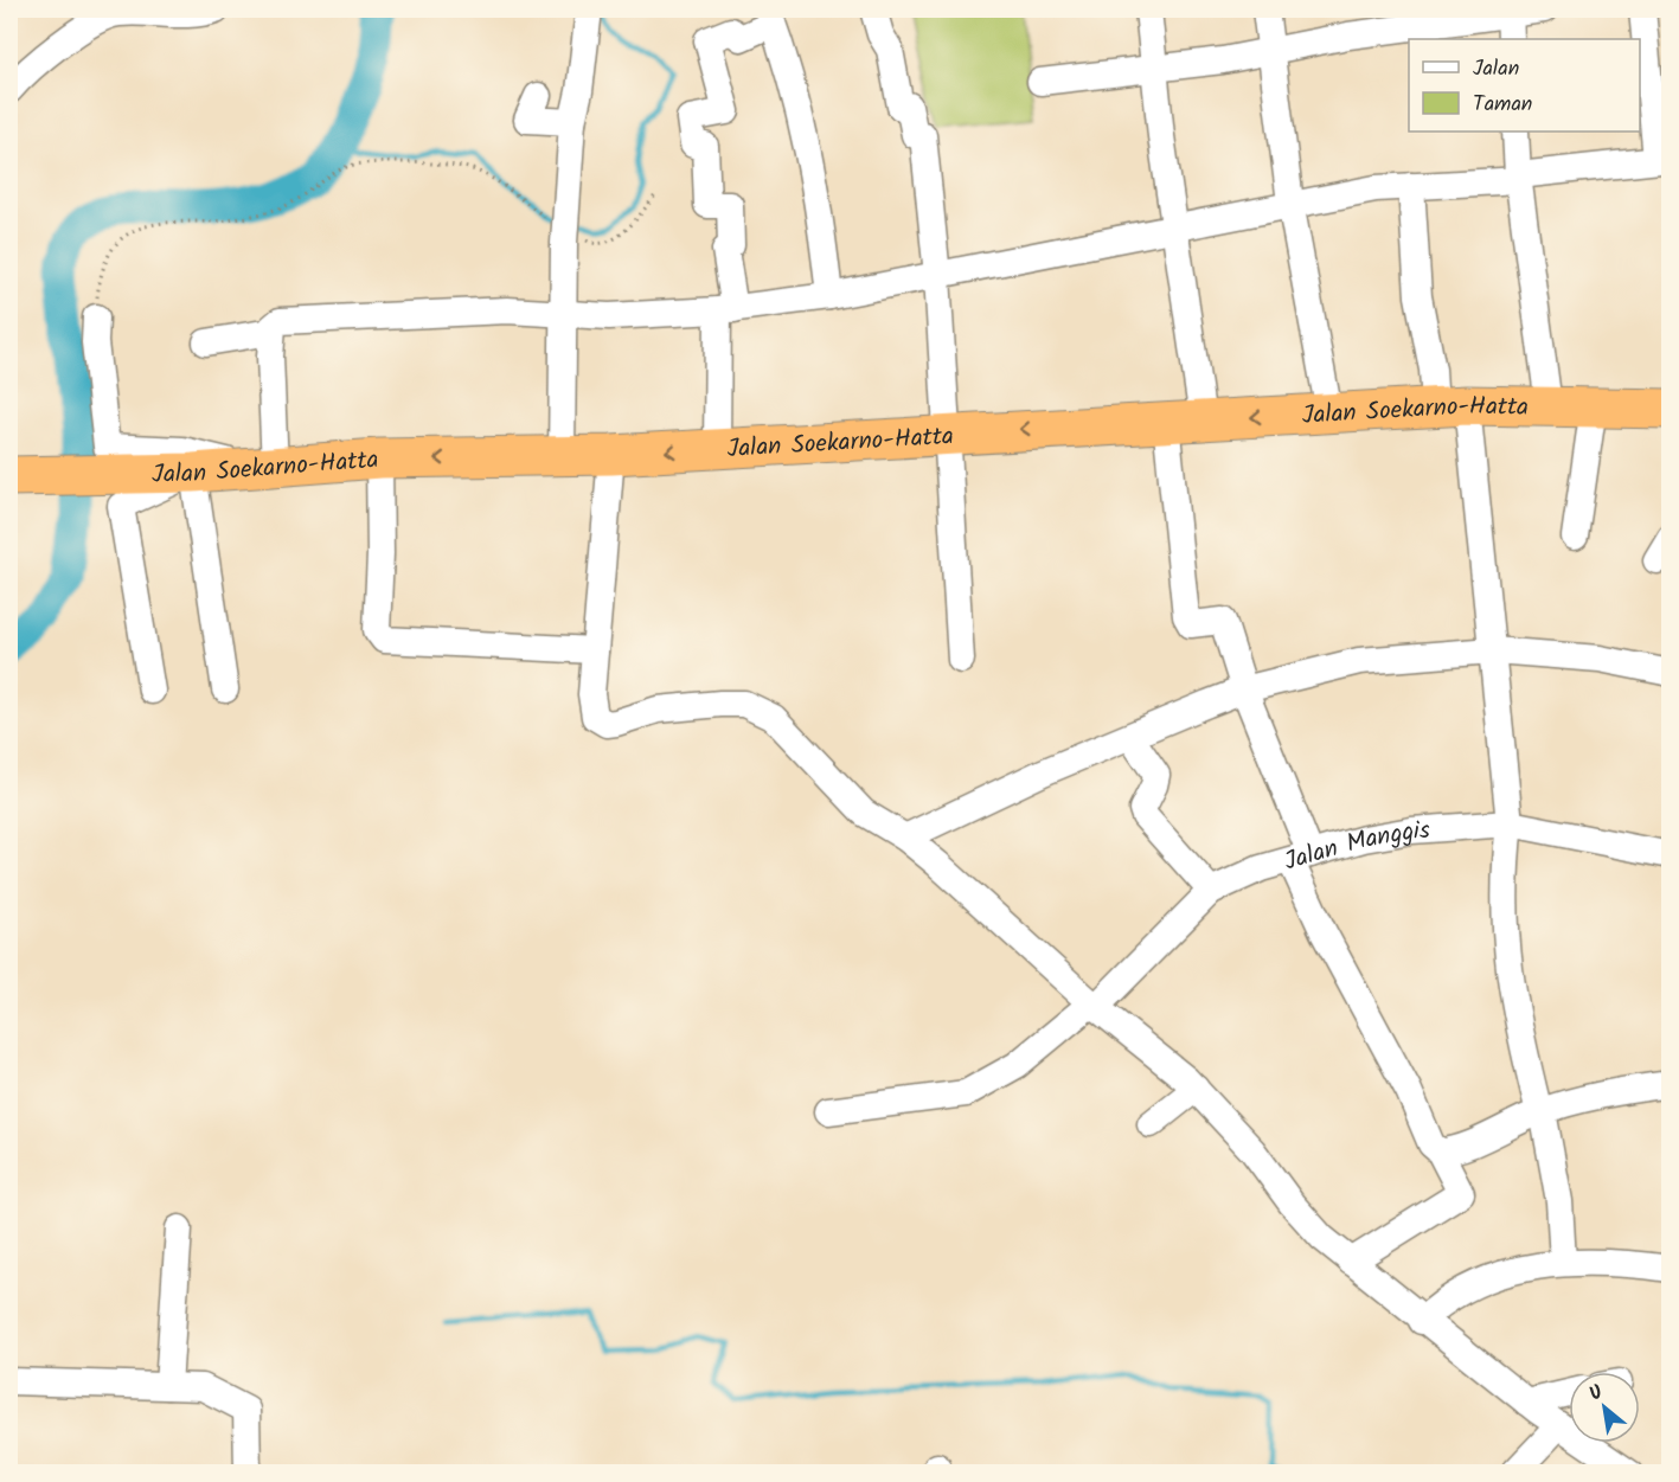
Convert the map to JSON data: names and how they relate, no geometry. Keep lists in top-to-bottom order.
{
  "streets": {
    "highway": ["Jalan Soekarno-Hatta"],
    "street": ["Jalan Manggis"]
  },
  "one_way": ["Jalan Soekarno-Hatta"],
  "legend": ["Jalan", "Taman"],
  "north": "top left"
}
